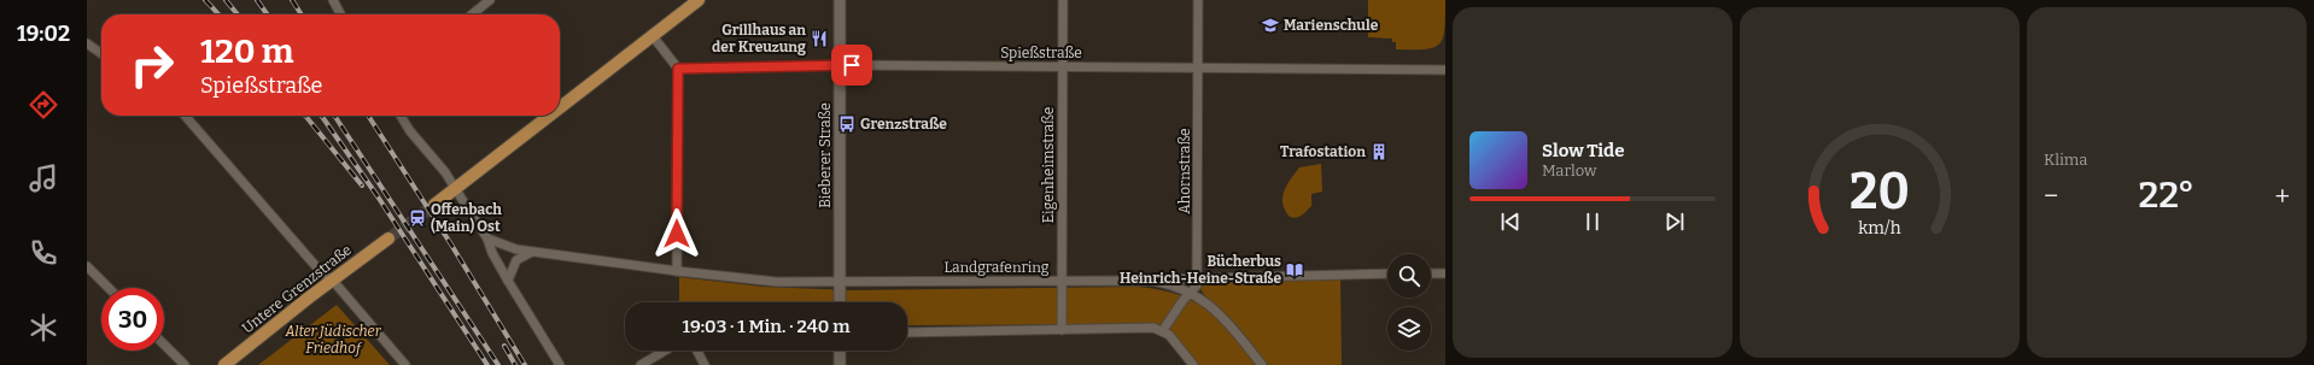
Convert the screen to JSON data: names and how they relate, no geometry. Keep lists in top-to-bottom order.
{
  "streets": {
    "main road": ["Untere Grenzstraße"],
    "street": [
      "Spießstraße",
      "Bieberer Straße",
      "Eigenheimstraße",
      "Ahornstraße",
      "Landgrafenring"
    ]
  },
  "crossings": [
    ["Spießstraße", "Bieberer Straße"],
    ["Spießstraße", "Eigenheimstraße"],
    ["Spießstraße", "Ahornstraße"],
    ["Bieberer Straße", "Landgrafenring"],
    ["Eigenheimstraße", "Landgrafenring"],
    ["Ahornstraße", "Landgrafenring"]
  ],
  "parks": ["Alter Jüdischer Friedhof"],
  "places": {
    "school or university": ["Marienschule"],
    "restaurant": ["Grillhaus an der Kreuzung"],
    "bus stop": ["Grenzstraße"],
    "building": ["Trafostation"],
    "station": ["Offenbach (Main) Ost"],
    "library": ["Bücherbus Heinrich-Heine-Straße"]
  },
  "page": {
    "tabs": "19:02",
    "tile": "Klima",
    "turn": ["120 m", "Spießstraße"],
    "song": ["Slow Tide", "Marlow"],
    "heat": ["−", "22°", "+"],
    "limit": "30",
    "trip": "19:03 · 1 Min. · 240 m",
    "gauge": ["20", "km/h"]
  }
}
